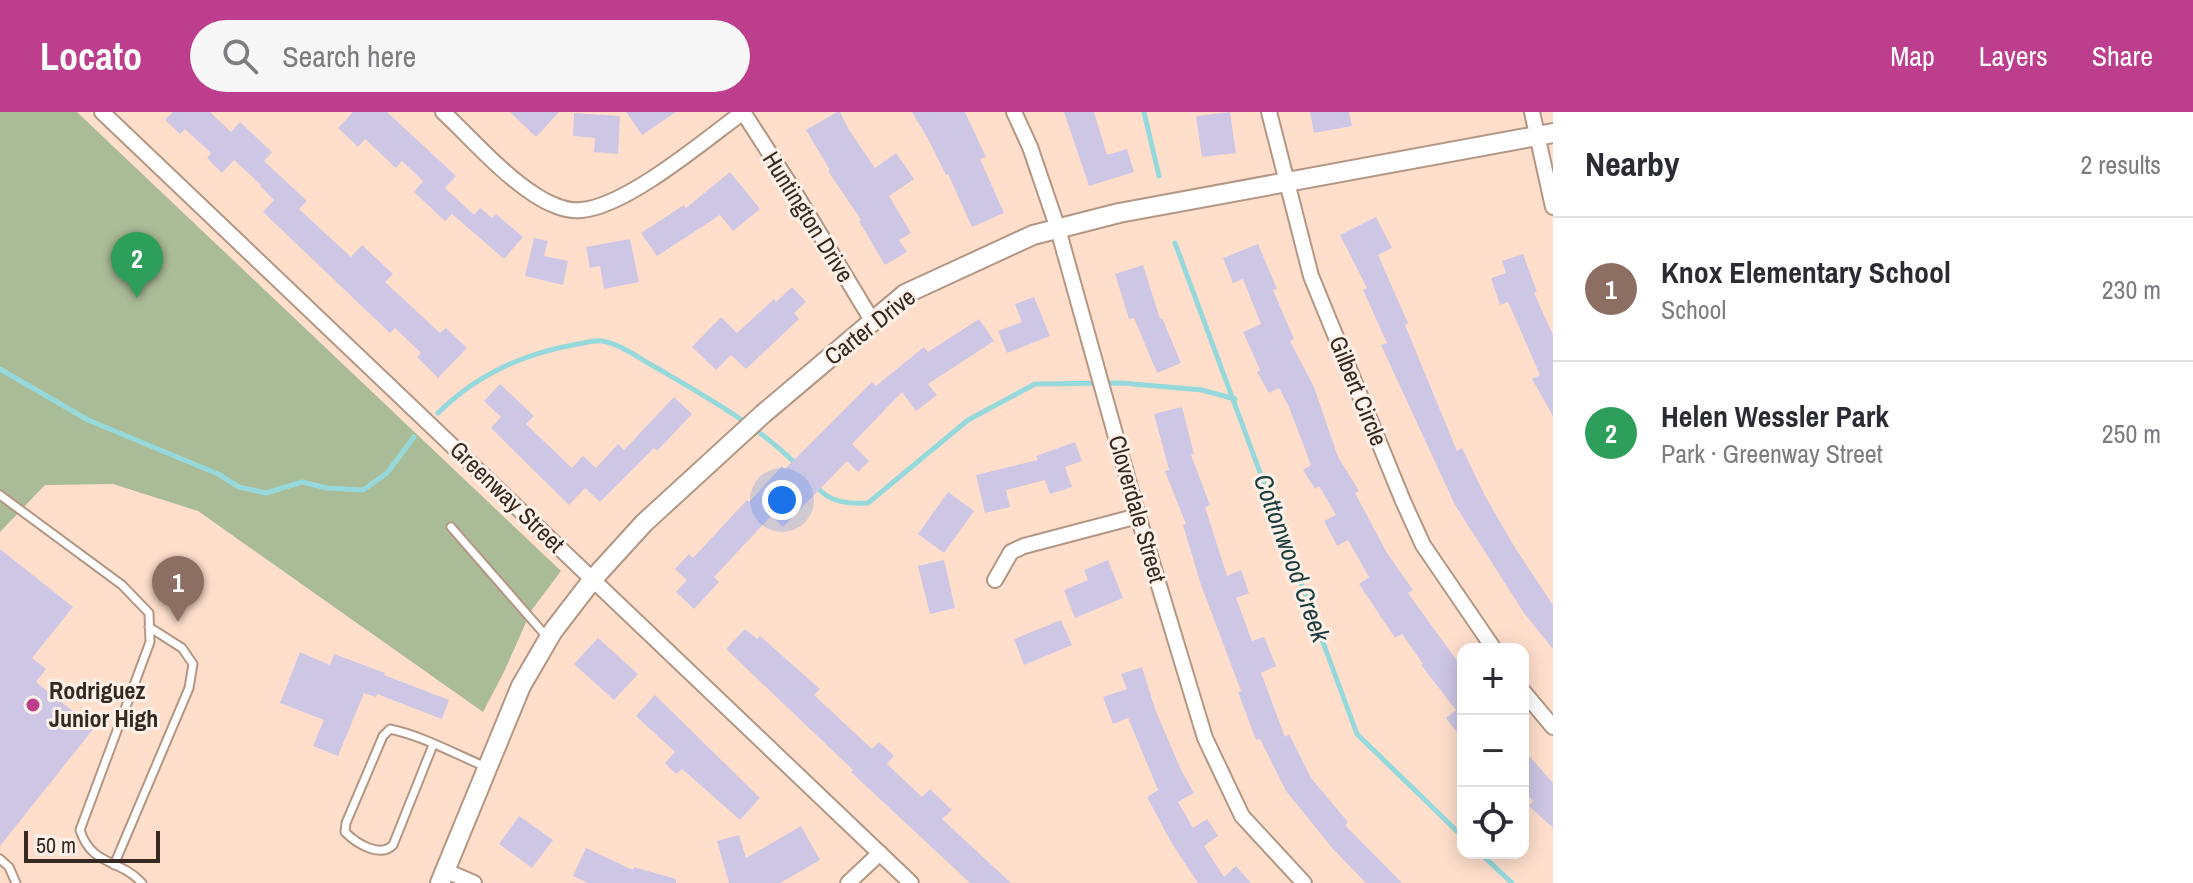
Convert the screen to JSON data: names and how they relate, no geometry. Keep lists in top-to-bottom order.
{
  "streets": {
    "street": [
      "Huntington Drive",
      "Carter Drive",
      "Gilbert Circle",
      "Greenway Street",
      "Cloverdale Street"
    ]
  },
  "crossings": [
    ["Huntington Drive", "Carter Drive"],
    ["Carter Drive", "Gilbert Circle"],
    ["Carter Drive", "Greenway Street"],
    ["Carter Drive", "Cloverdale Street"]
  ],
  "water": ["Cottonwood Creek"],
  "places": ["Rodriguez Junior High"],
  "scale_bar": "50 m",
  "page": {
    "header": "Locato",
    "search": "Search here",
    "nav": ["Map", "Layers", "Share"],
    "heading": ["Nearby", "2 results"],
    "list": [
      {
        "mark": "1",
        "name": "Knox Elementary School",
        "note": "School",
        "value": "230 m"
      },
      {
        "mark": "2",
        "name": "Helen Wessler Park",
        "note": "Park · Greenway Street",
        "value": "250 m"
      }
    ],
    "pins": ["2", "1"],
    "map_buttons": ["+", "−"],
    "scale": "50 m"
  }
}
